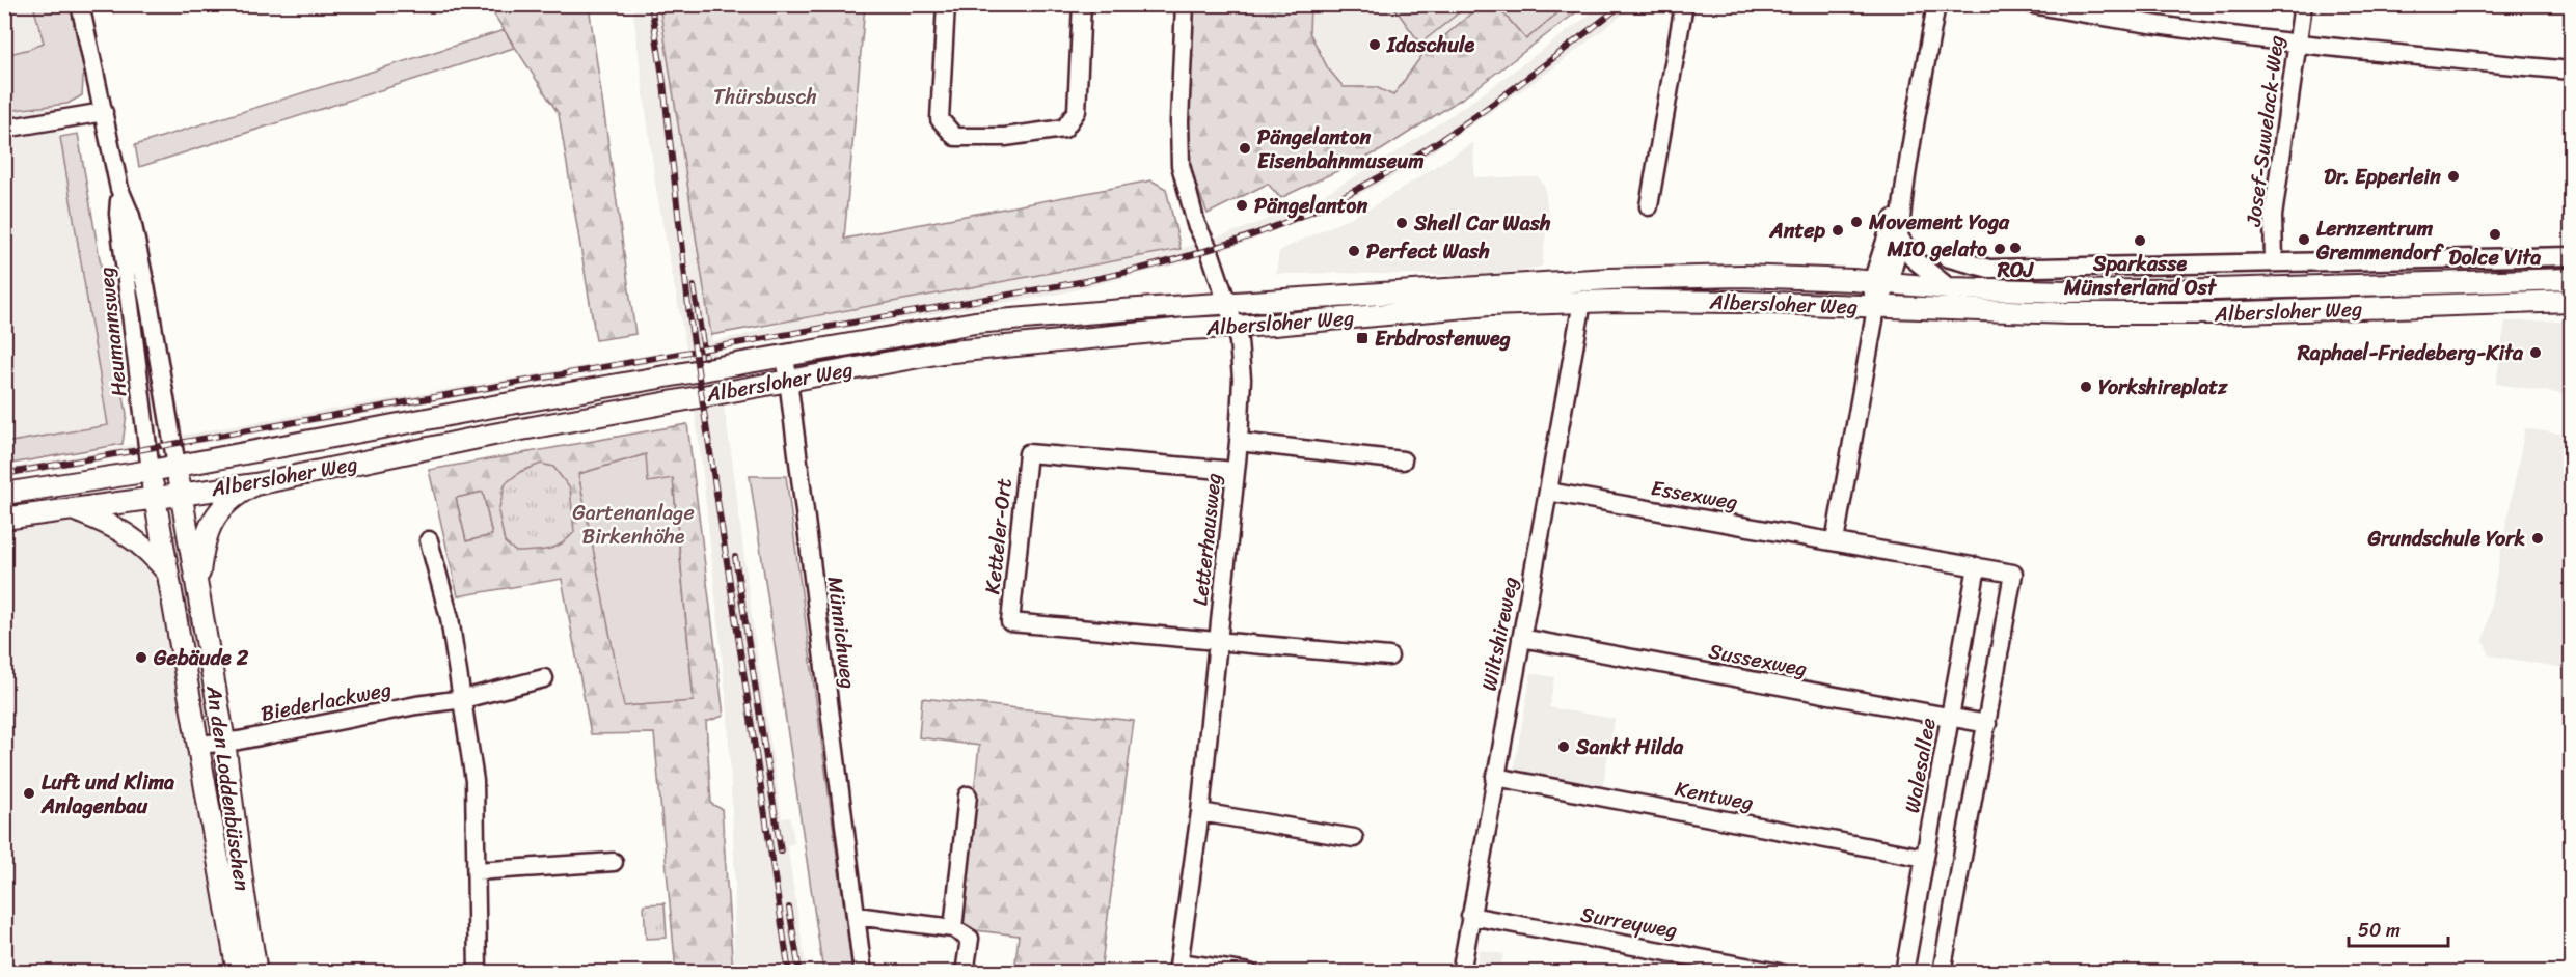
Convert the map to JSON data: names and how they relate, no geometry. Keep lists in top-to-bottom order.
{
  "streets": {
    "main road": ["Albersloher Weg", "An den Loddenbüschen"],
    "street": [
      "Josef-Suwelack-Weg",
      "Heumannsweg",
      "Essexweg",
      "Ketteler-Ort",
      "Letterhausweg",
      "Münnichweg",
      "Wiltshireweg",
      "Sussexweg",
      "Biederlackweg",
      "Walesallee",
      "Kentweg",
      "Surreyweg"
    ]
  },
  "crossings": [
    ["Albersloher Weg", "Heumannsweg"],
    ["Albersloher Weg", "Letterhausweg"],
    ["Albersloher Weg", "Münnichweg"],
    ["Albersloher Weg", "Wiltshireweg"],
    ["Albersloher Weg", "An den Loddenbüschen"],
    ["Heumannsweg", "An den Loddenbüschen"],
    ["Essexweg", "Wiltshireweg"],
    ["Essexweg", "Sussexweg"],
    ["Essexweg", "Walesallee"],
    ["Ketteler-Ort", "Letterhausweg"],
    ["Wiltshireweg", "Sussexweg"],
    ["Wiltshireweg", "Kentweg"],
    ["Wiltshireweg", "Surreyweg"],
    ["Sussexweg", "Walesallee"],
    ["Biederlackweg", "An den Loddenbüschen"],
    ["Walesallee", "Kentweg"]
  ],
  "parks": ["Thürsbusch", "Gartenanlage Birkenhöhe"],
  "places": {
    "other": [
      "Idaschule",
      "Pängelanton Eisenbahnmuseum",
      "Dr. Epperlein",
      "Pängelanton",
      "Movement Yoga",
      "Shell Car Wash",
      "Antep",
      "Dolce Vita",
      "Lernzentrum Gremmendorf",
      "Sparkasse Münsterland Ost",
      "ROJ",
      "MIO gelato",
      "Perfect Wash",
      "Raphael-Friedeberg-Kita",
      "Yorkshireplatz",
      "Grundschule York",
      "Gebäude 2",
      "Sankt Hilda",
      "Luft und Klima Anlagenbau"
    ],
    "transit": ["Erbdrostenweg"]
  },
  "scale_bar": "50 m"
}
